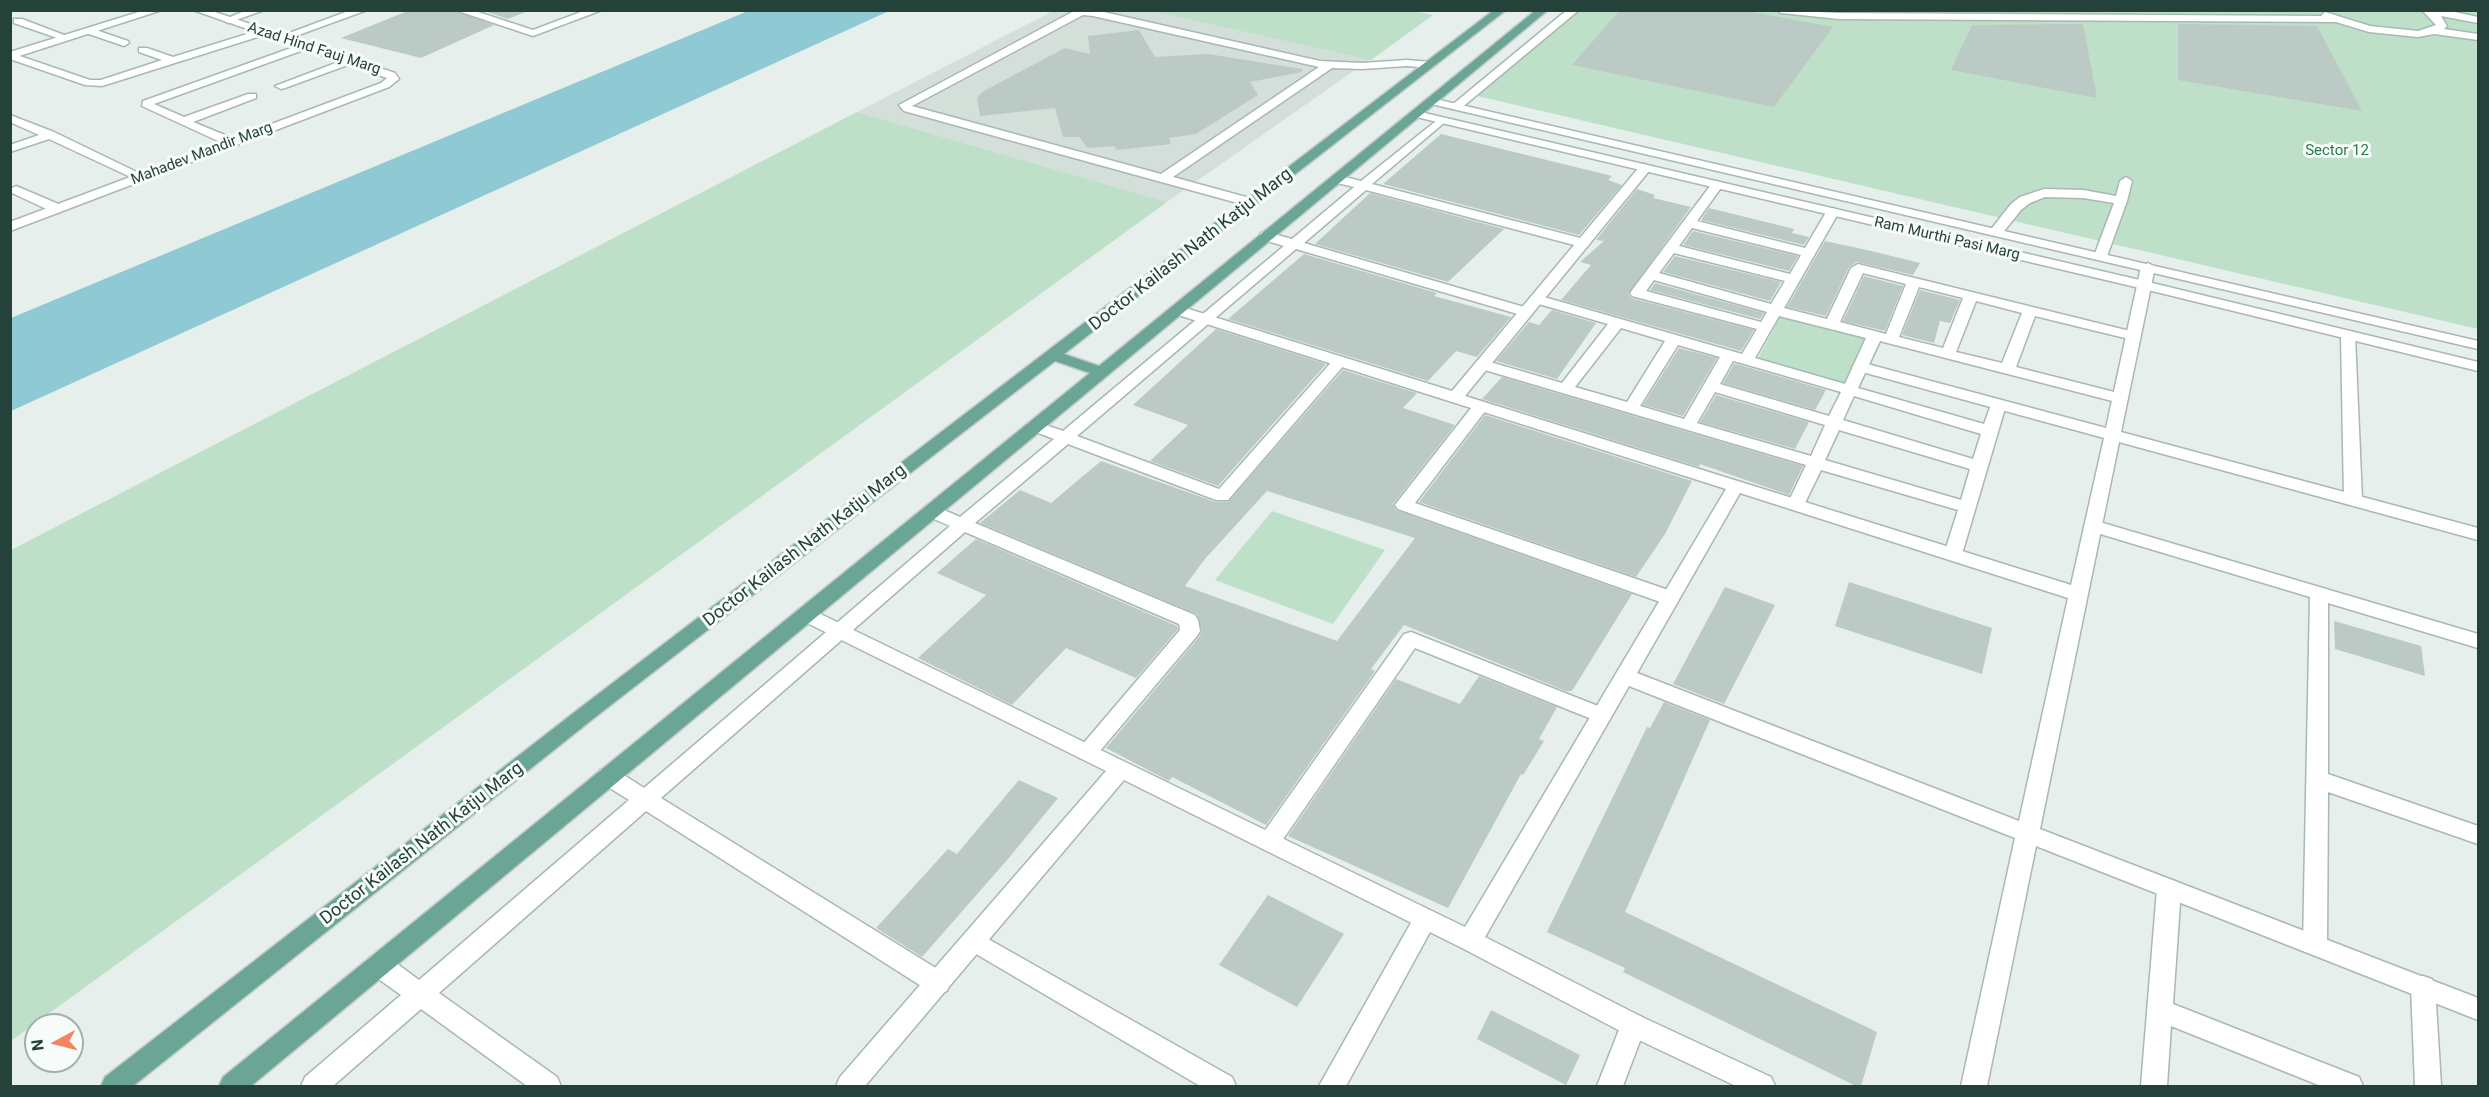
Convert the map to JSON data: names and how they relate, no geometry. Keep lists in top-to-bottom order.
{
  "streets": {
    "main road": ["Doctor Kailash Nath Katju Marg"],
    "street": ["Azad Hind Fauj Marg", "Mahadev Mandir Marg", "Ram Murthi Pasi Marg"]
  },
  "crossings": [
    ["Azad Hind Fauj Marg", "Mahadev Mandir Marg"],
    ["Ram Murthi Pasi Marg", "Doctor Kailash Nath Katju Marg"]
  ],
  "parks": ["Sector 12"],
  "north": "left"
}
